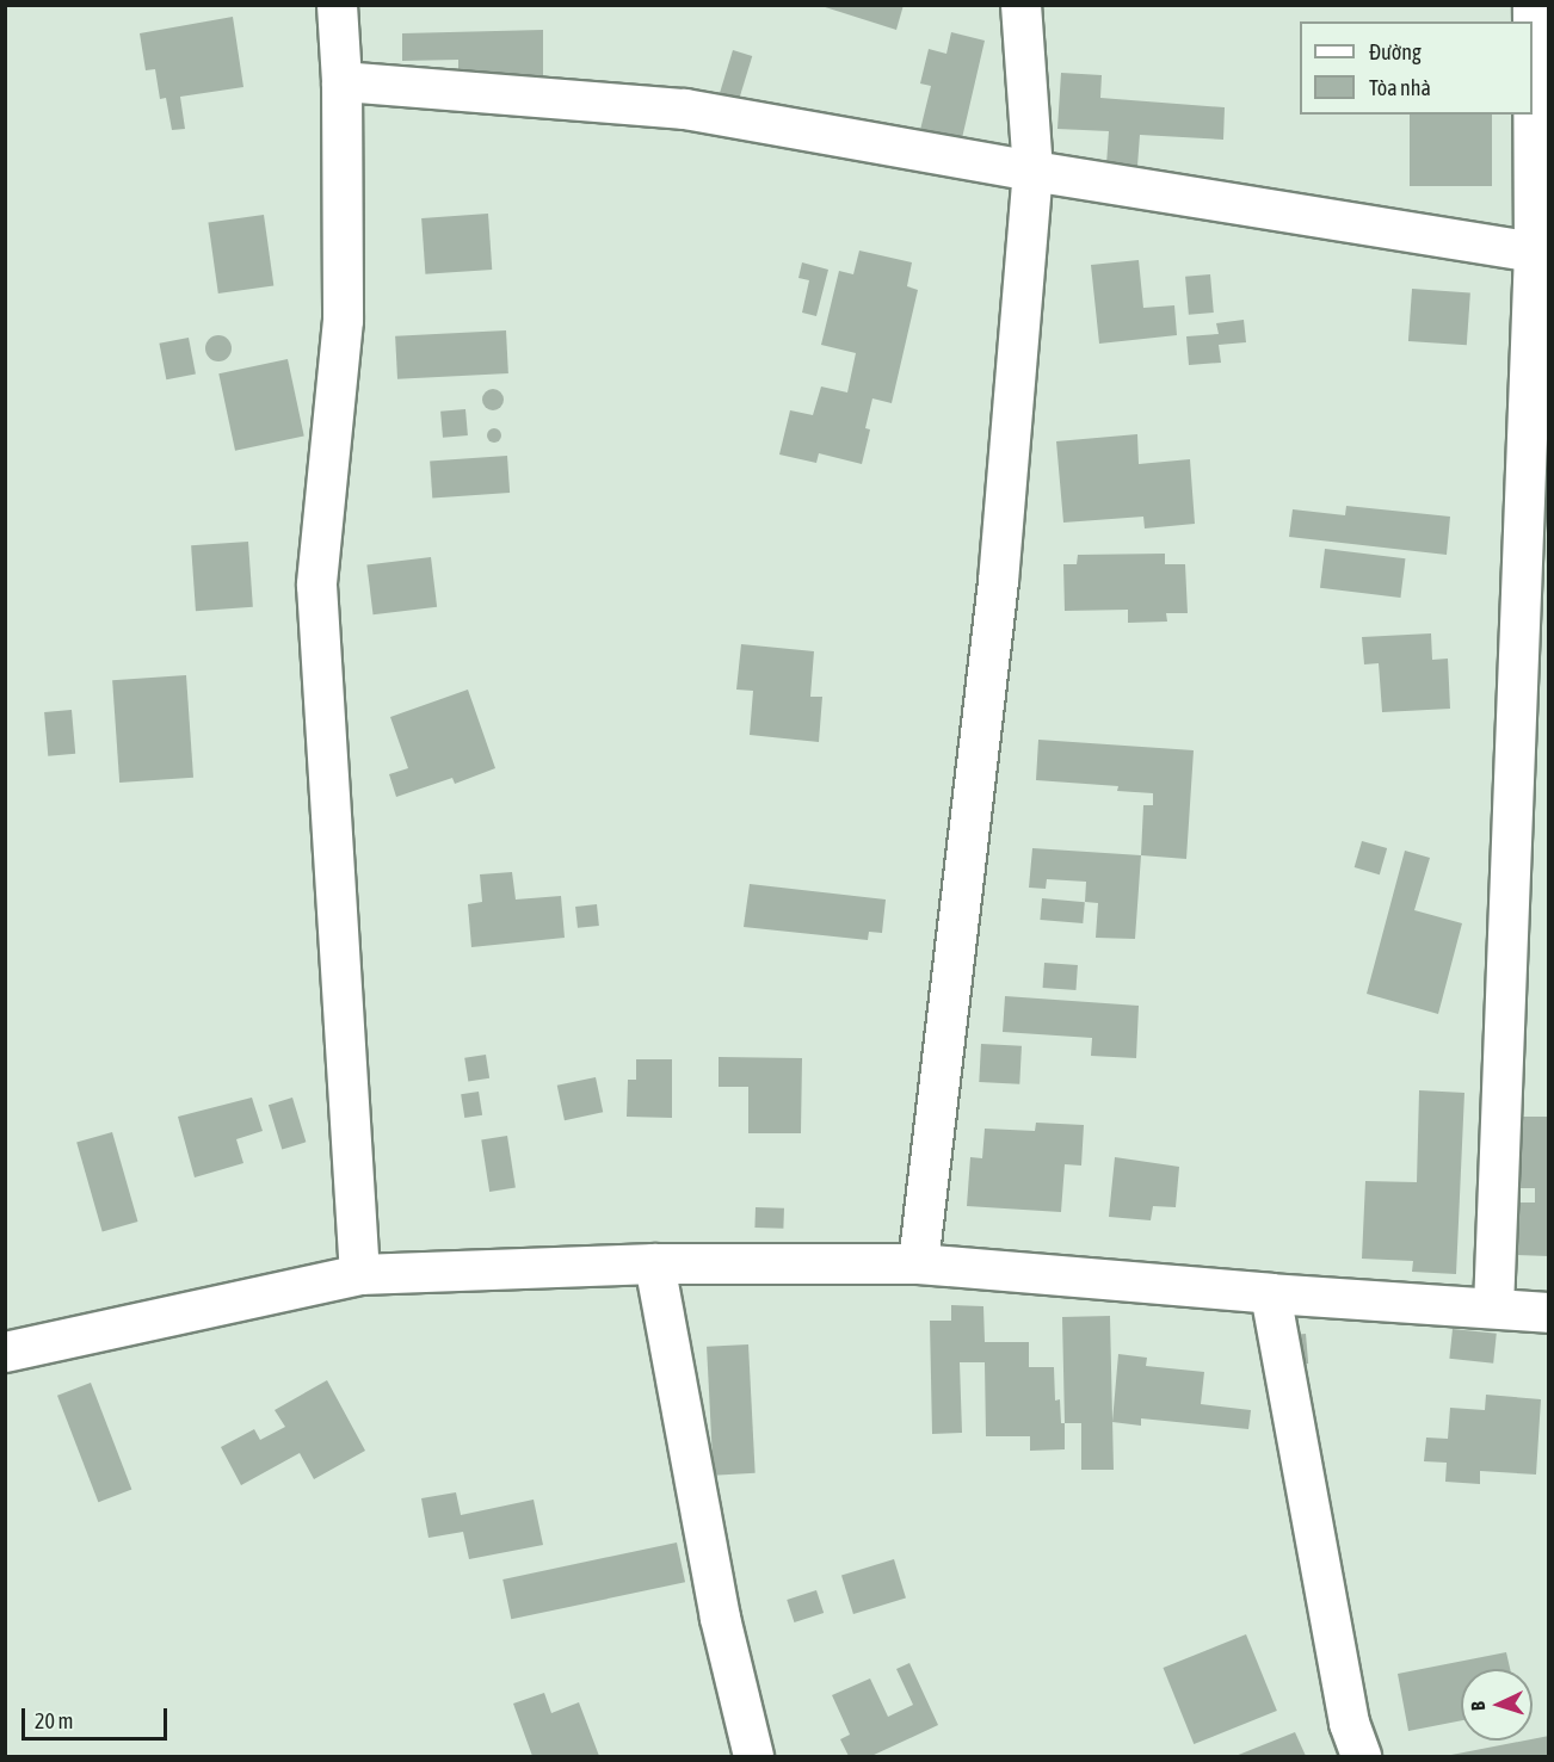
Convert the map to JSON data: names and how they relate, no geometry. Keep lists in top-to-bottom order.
{
  "legend": ["Đường", "Tòa nhà"],
  "scale_bar": "20 m",
  "north": "left"
}
